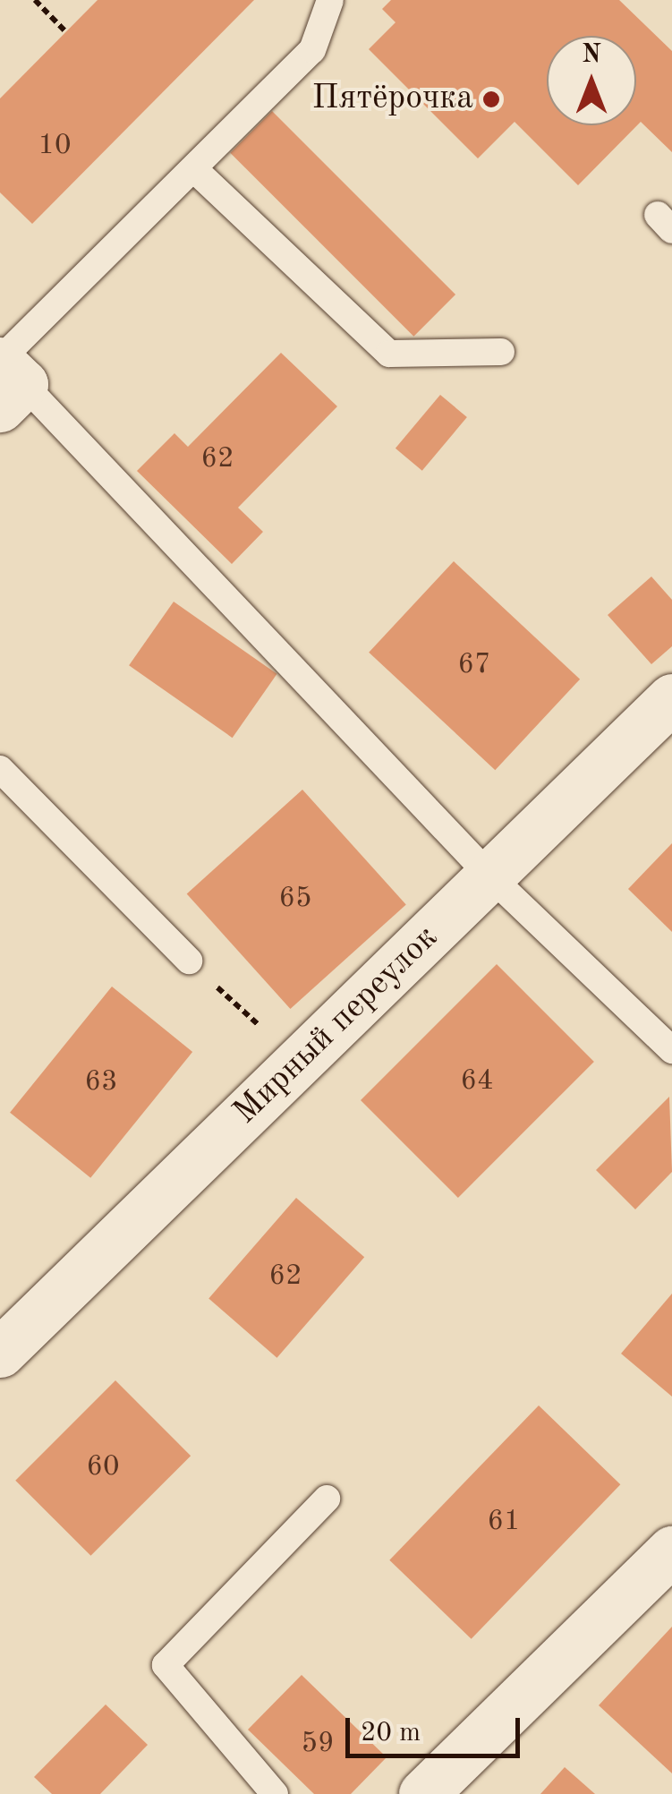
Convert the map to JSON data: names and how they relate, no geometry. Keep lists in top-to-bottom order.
{
  "streets": {
    "street": ["Мирный переулок"]
  },
  "places": ["Пятёрочка"],
  "house_numbers": [
    "10",
    "62",
    "67",
    "65",
    "64",
    "63",
    "62",
    "60",
    "61",
    "59"
  ],
  "scale_bar": "20 m",
  "north": "top"
}
